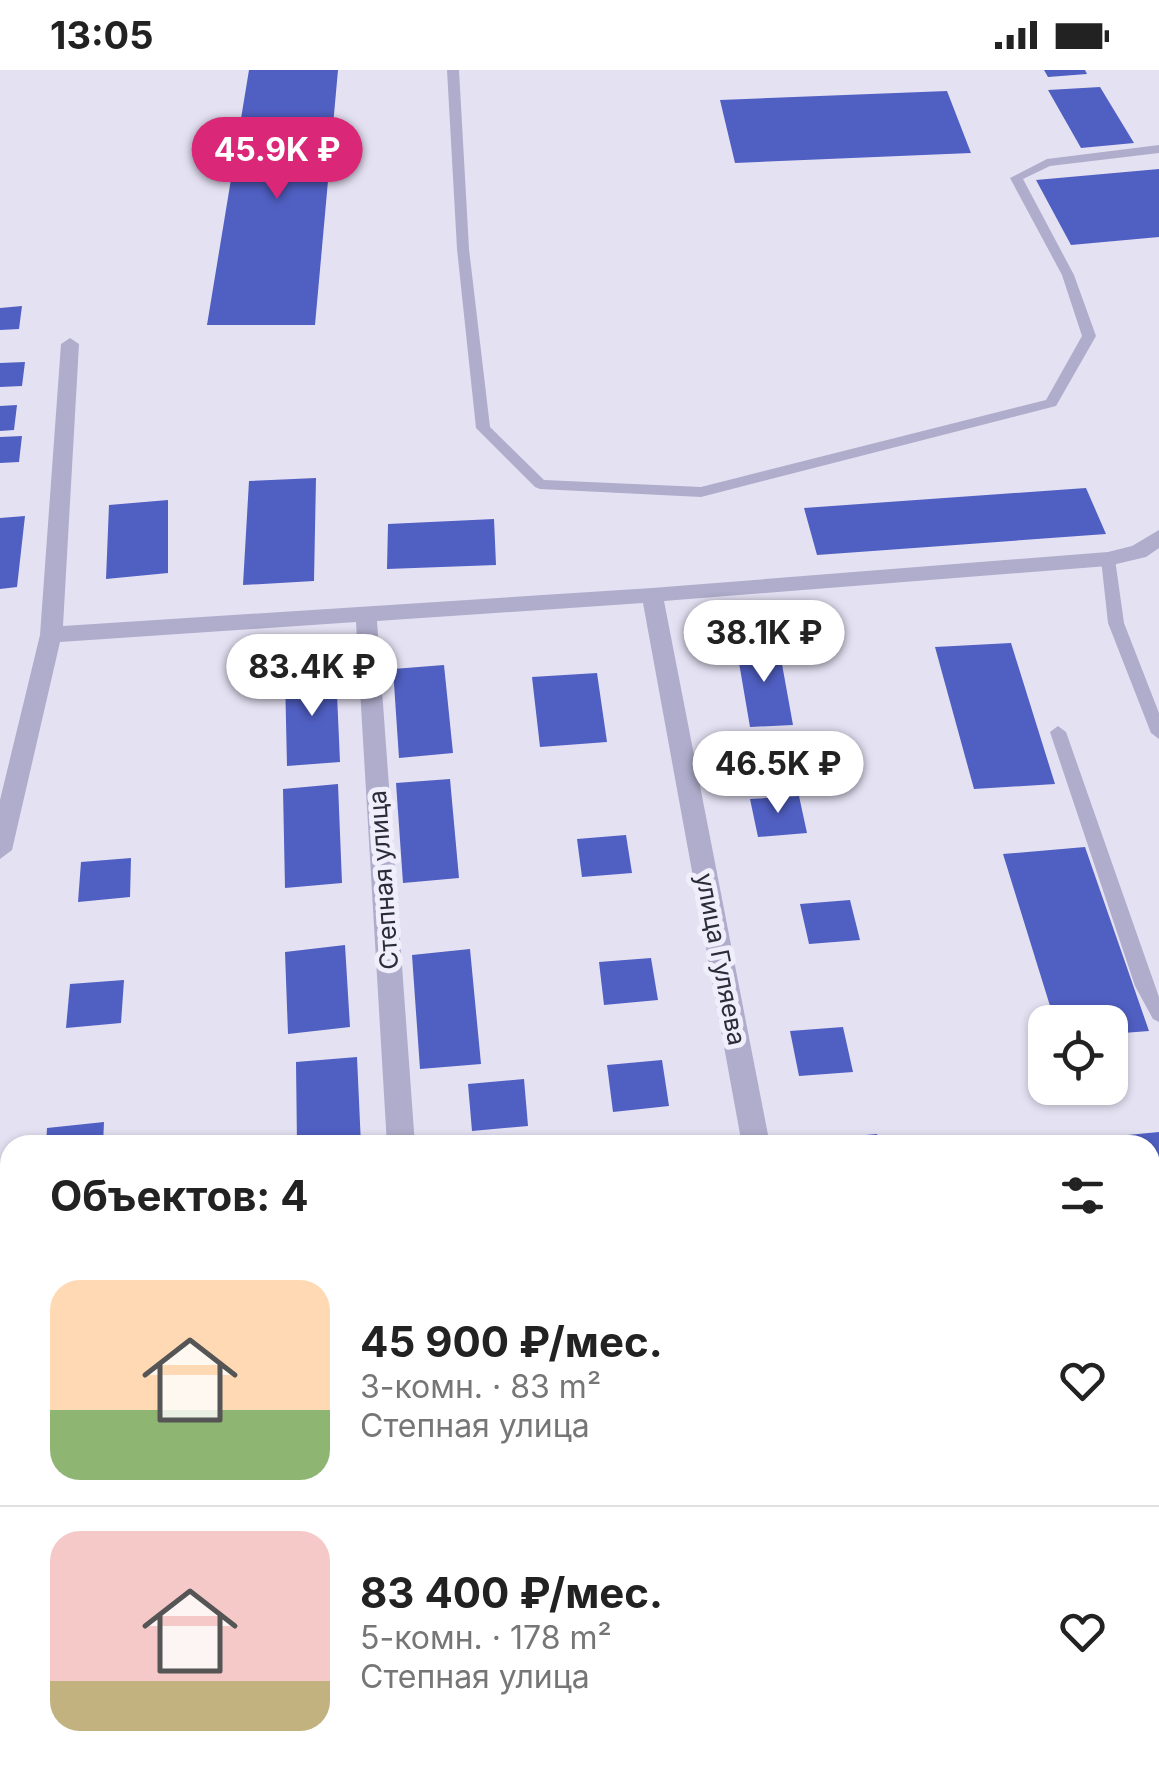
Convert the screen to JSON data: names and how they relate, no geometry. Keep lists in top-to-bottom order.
{
  "streets": {
    "street": ["Степная улица", "улица Гуляева"]
  },
  "page": {
    "status": "13:05",
    "price": [
      "45.9K ₽",
      "38.1K ₽",
      "83.4K ₽",
      "46.5K ₽"
    ],
    "heading": "Объектов: 4",
    "list": [
      {
        "name": "45 900 ₽/мес.",
        "note": "3-комн. · 83 m² · Степная улица"
      },
      {
        "name": "83 400 ₽/мес.",
        "note": "5-комн. · 178 m² · Степная улица"
      }
    ]
  }
}
